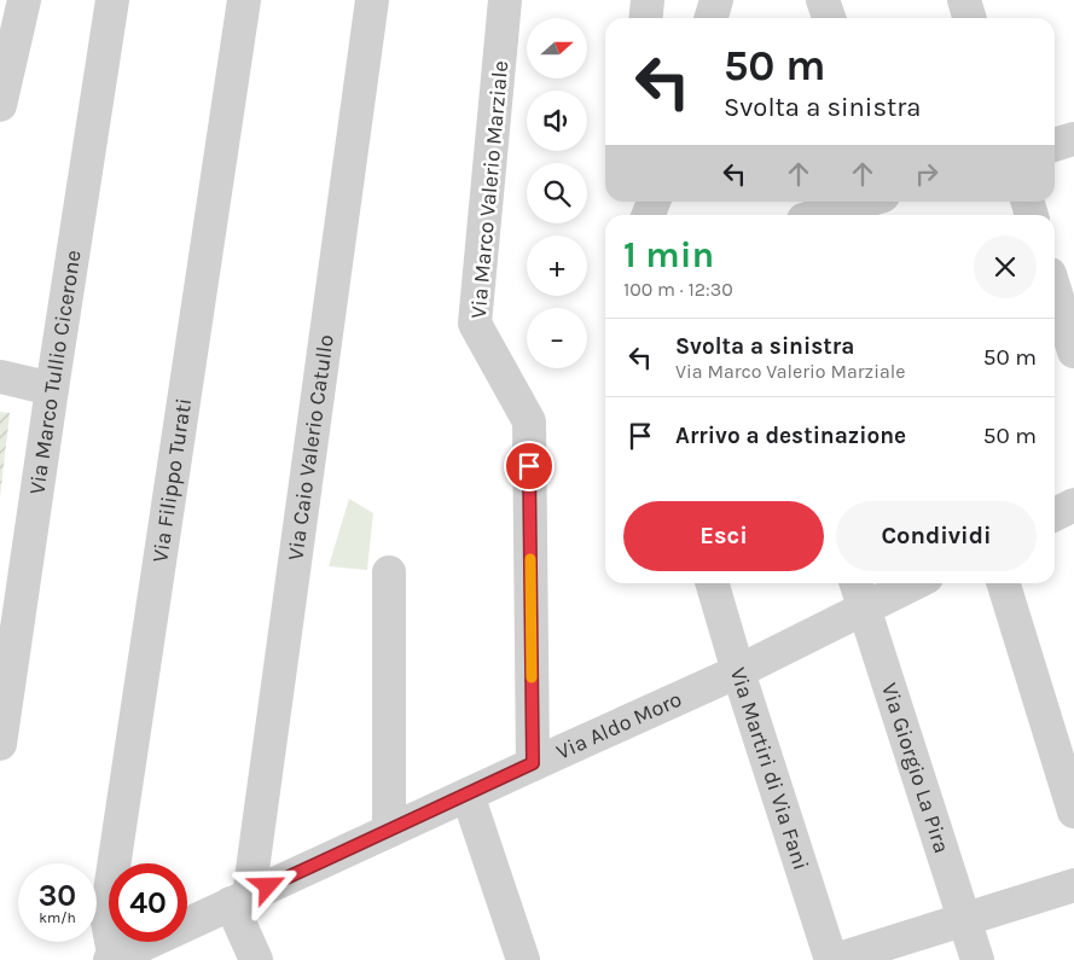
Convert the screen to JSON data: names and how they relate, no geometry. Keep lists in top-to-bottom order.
{
  "streets": {
    "street": [
      "Via Marco Valerio Marziale",
      "Via Marco Tullio Cicerone",
      "Via Caio Valerio Catullo",
      "Via Filippo Turati",
      "Via Aldo Moro",
      "Via Giorgio La Pira",
      "Via Martiri di Via Fani"
    ]
  },
  "crossings": [
    ["Via Marco Valerio Marziale", "Via Aldo Moro"],
    ["Via Caio Valerio Catullo", "Via Aldo Moro"],
    ["Via Filippo Turati", "Via Aldo Moro"],
    ["Via Aldo Moro", "Via Giorgio La Pira"],
    ["Via Aldo Moro", "Via Martiri di Via Fani"]
  ],
  "north": "right",
  "page": {
    "map_buttons": ["+", "−"],
    "turn": ["50 m", "Svolta a sinistra"],
    "heading": ["1 min", "100 m · 12:30"],
    "list": [
      {
        "name": "Svolta a sinistra",
        "note": "Via Marco Valerio Marziale",
        "value": "50 m"
      },
      {
        "name": "Arrivo a destinazione",
        "value": "50 m"
      }
    ],
    "buttons": ["Esci", "Condividi"],
    "speed": "30 km/h",
    "limit": "40"
  }
}
